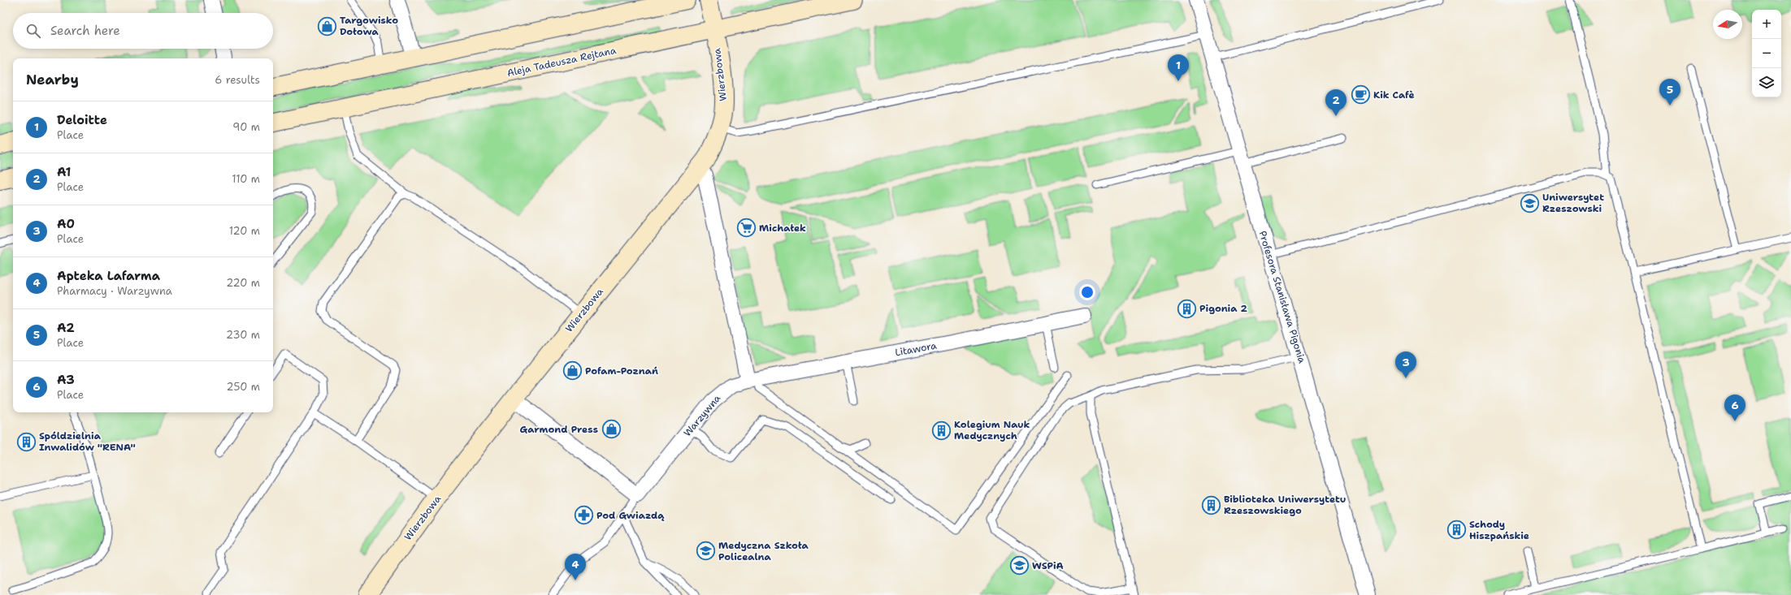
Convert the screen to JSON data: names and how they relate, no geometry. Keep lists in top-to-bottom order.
{
  "streets": {
    "main road": ["Aleja Tadeusza Rejtana", "Wierzbowa"],
    "street": ["Profesora Stanisława Pigonia", "Litawora", "Warzywna"]
  },
  "crossings": [
    ["Aleja Tadeusza Rejtana", "Wierzbowa"],
    ["Litawora", "Warzywna"]
  ],
  "places": {
    "shop": ["Targowisko Dołowa", "Pofam-Poznań", "Garmond Press"],
    "cafe": ["Kik Cafè"],
    "school or university": ["Uniwersytet Rzeszowski", "Medyczna Szkoła Policealna", "WSPiA"],
    "supermarket": ["Michałek"],
    "building": [
      "Pigonia 2",
      "Kolegium Nauk Medycznych",
      "Spóldzielnia Inwalidów \"RENA\"",
      "Biblioteka Uniwersytetu Rzeszowskiego",
      "Schody Hiszpańskie"
    ],
    "pharmacy": ["Pod Gwiazdą"]
  },
  "north": "left",
  "page": {
    "map_buttons": ["+", "−"],
    "search": "Search here",
    "pins": [
      "1",
      "5",
      "2",
      "3",
      "6",
      "4"
    ],
    "heading": ["Nearby", "6 results"],
    "list": [
      {
        "mark": "1",
        "name": "Deloitte",
        "note": "Place",
        "value": "90 m"
      },
      {
        "mark": "2",
        "name": "A1",
        "note": "Place",
        "value": "110 m"
      },
      {
        "mark": "3",
        "name": "A0",
        "note": "Place",
        "value": "120 m"
      },
      {
        "mark": "4",
        "name": "Apteka Lafarma",
        "note": "Pharmacy · Warzywna",
        "value": "220 m"
      },
      {
        "mark": "5",
        "name": "A2",
        "note": "Place",
        "value": "230 m"
      },
      {
        "mark": "6",
        "name": "A3",
        "note": "Place",
        "value": "250 m"
      }
    ]
  }
}
